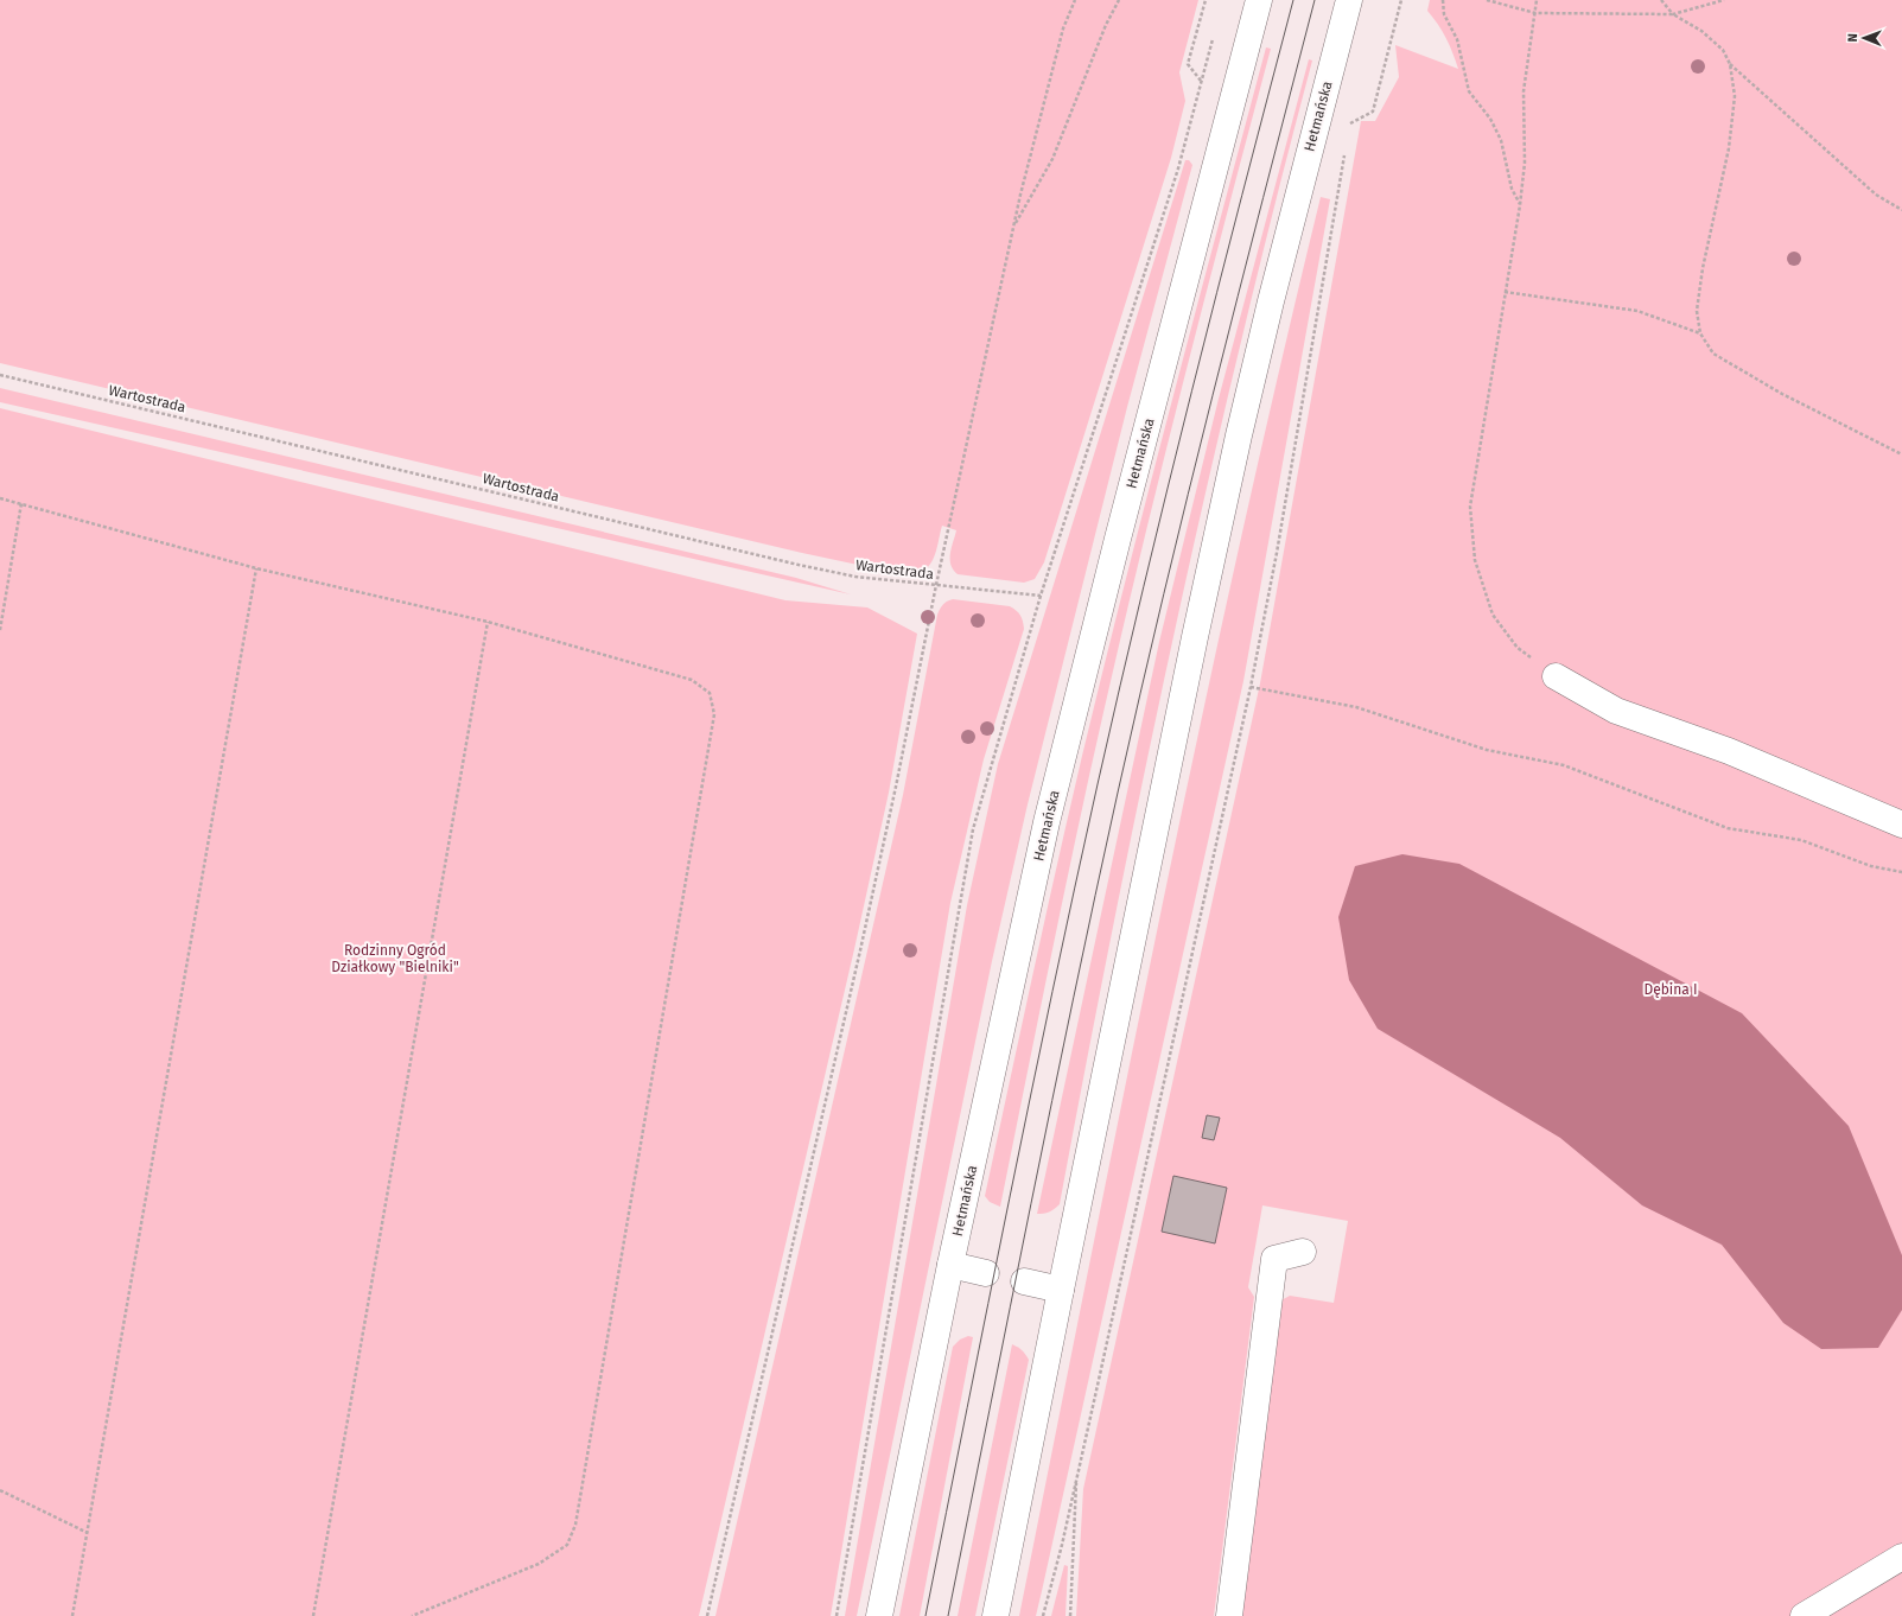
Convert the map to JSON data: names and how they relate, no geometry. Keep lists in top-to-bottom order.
{
  "streets": {
    "main road": ["Hetmańska"],
    "path": ["Wartostrada"]
  },
  "parks": ["Rodzinny Ogród Działkowy \"Bielniki\"", "Dębina I"],
  "north": "left"
}
